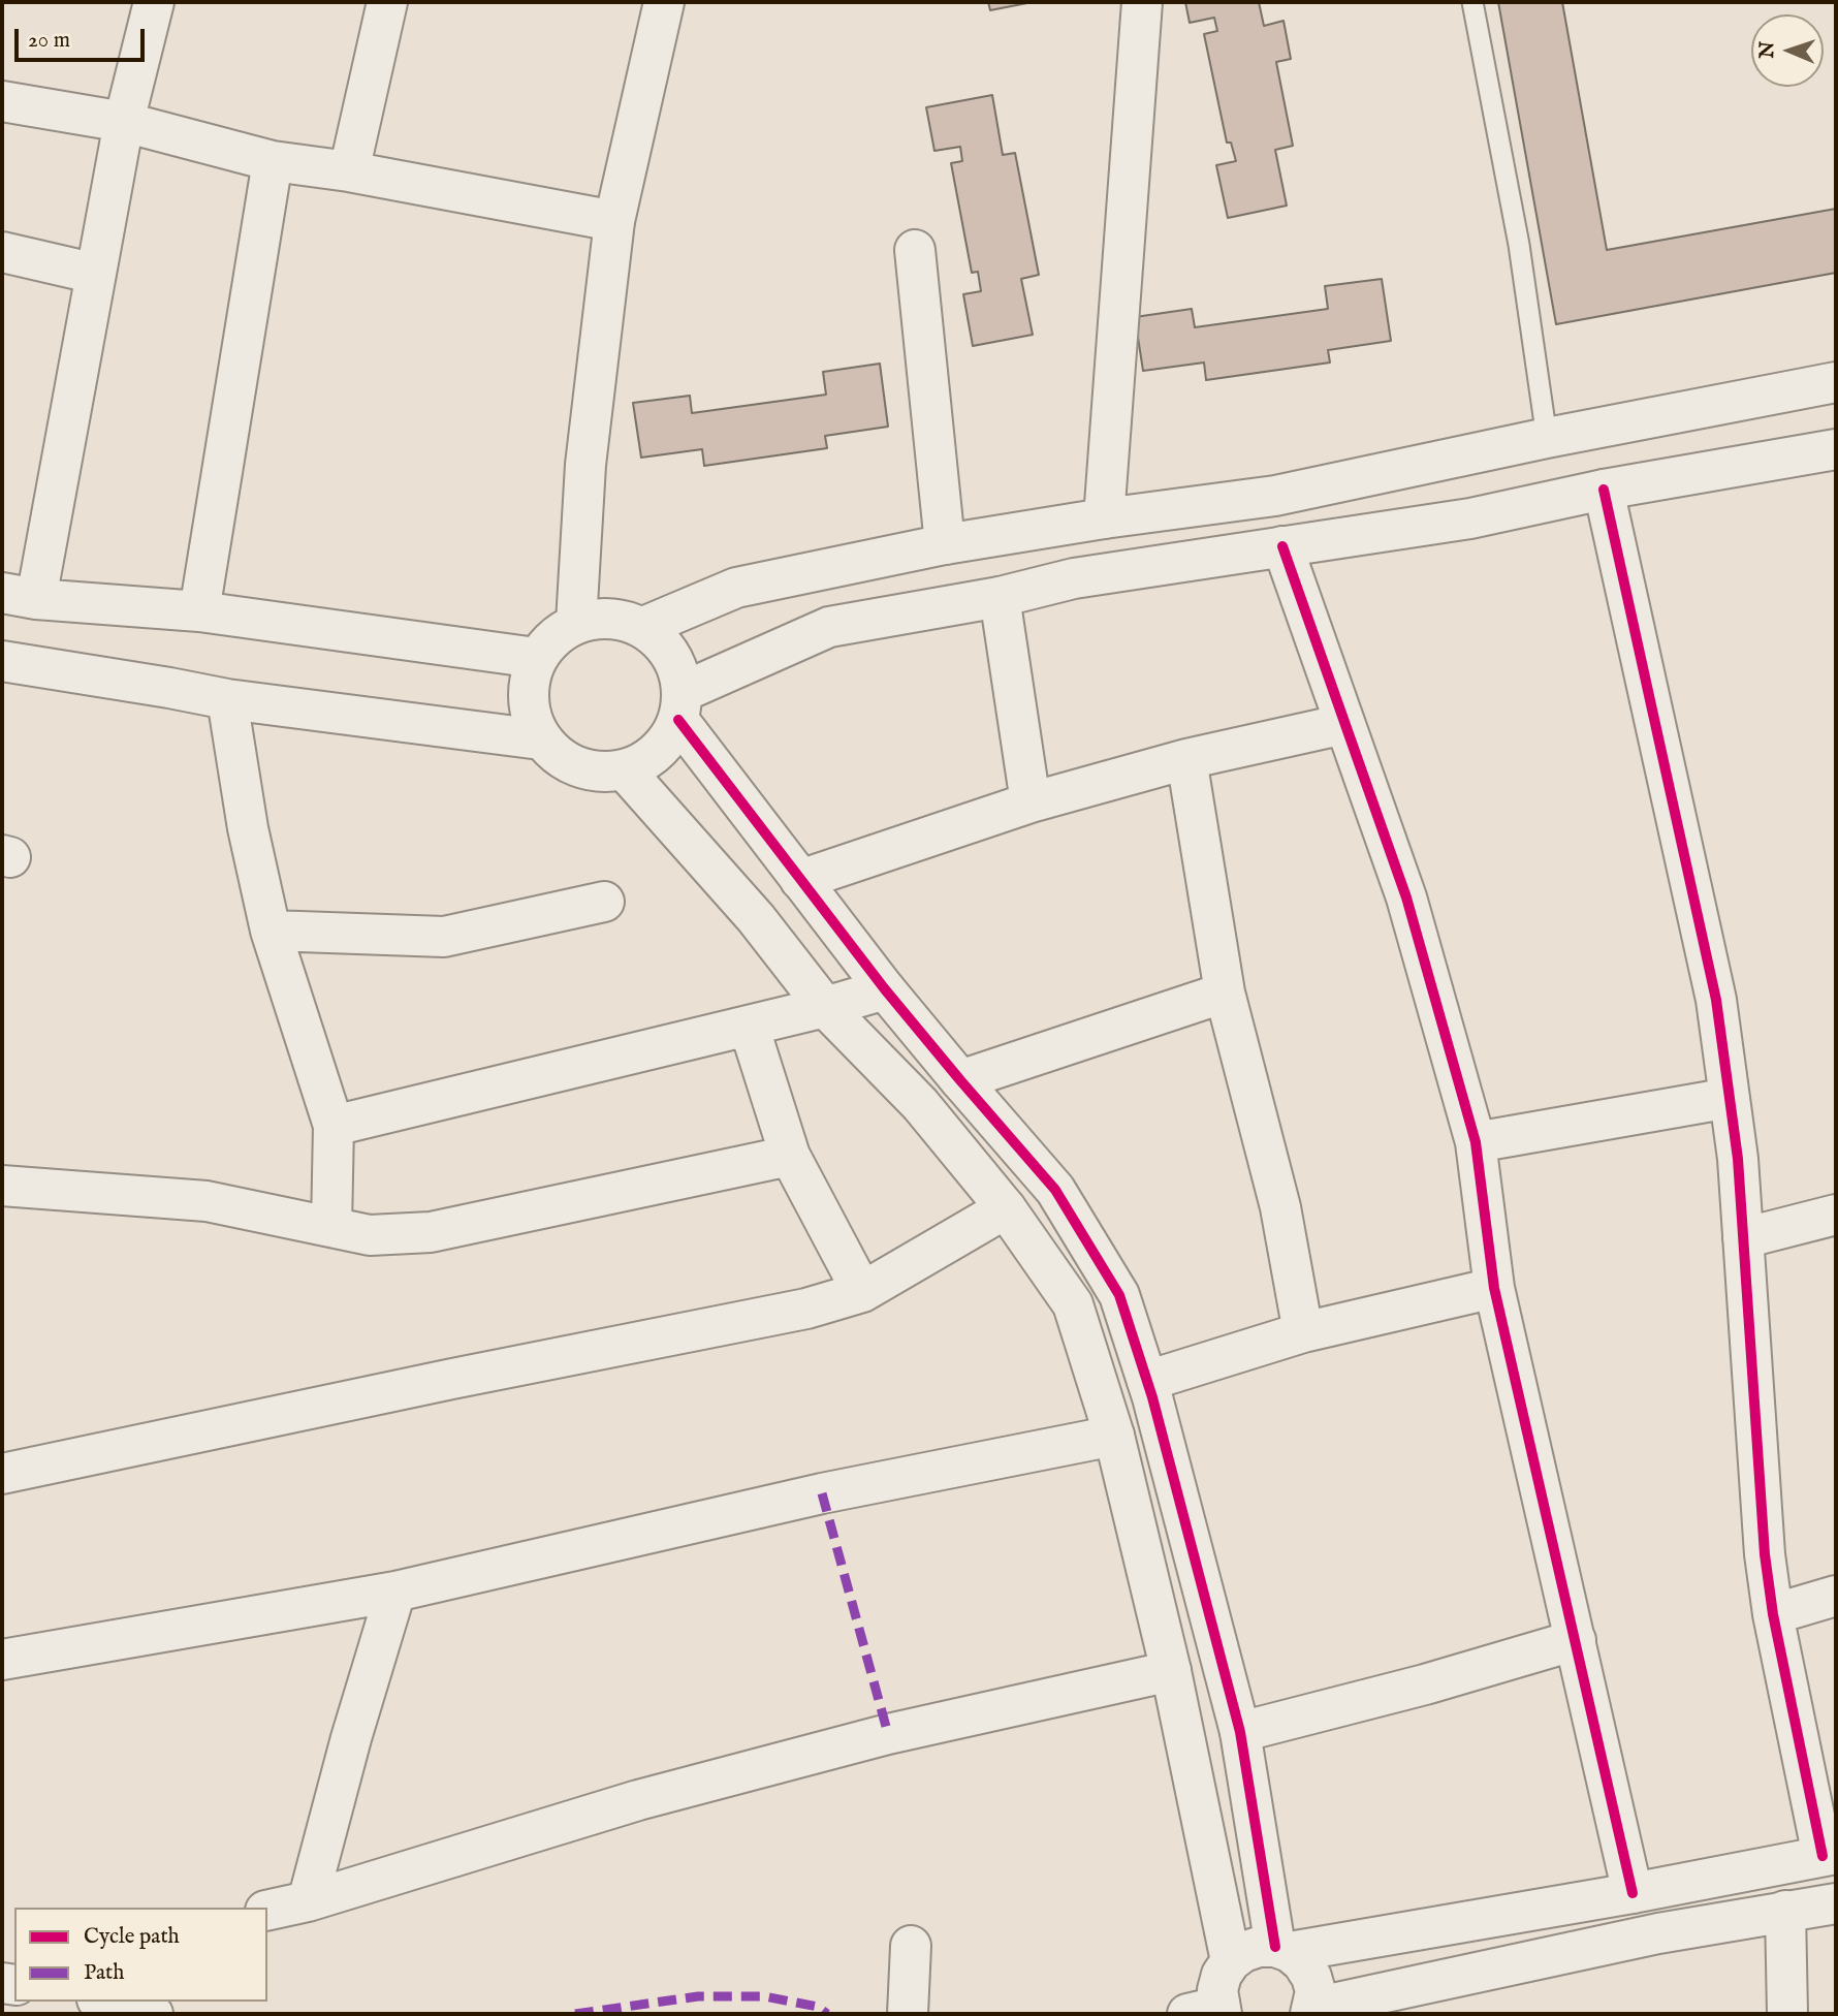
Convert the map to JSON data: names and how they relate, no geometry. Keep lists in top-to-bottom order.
{
  "legend": ["Cycle path", "Path"],
  "scale_bar": "20 m",
  "north": "left"
}
